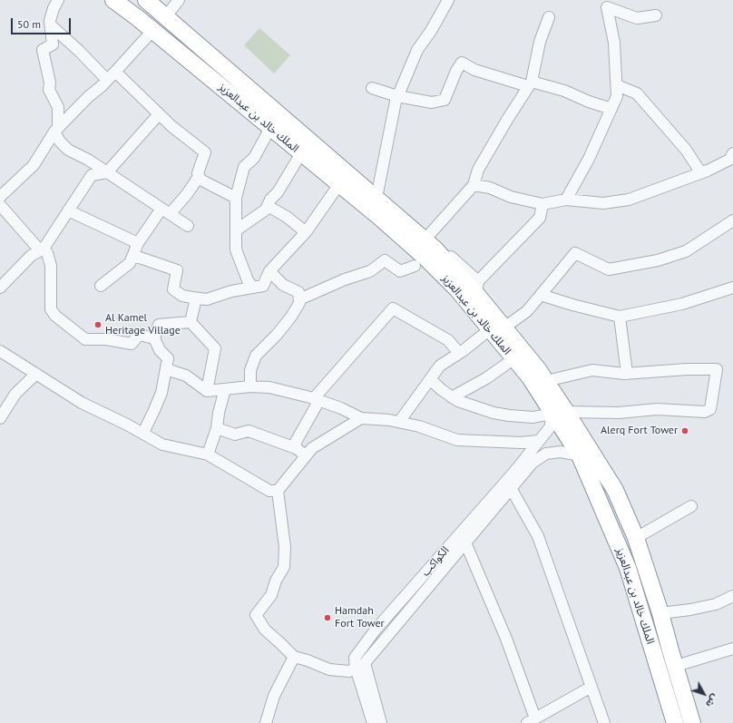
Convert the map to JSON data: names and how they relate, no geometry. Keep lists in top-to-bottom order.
{
  "streets": {
    "highway": ["الملك خالد بن عبدالعزيز"],
    "street": ["الكواكب"]
  },
  "crossings": [
    ["الملك خالد بن عبدالعزيز", "الكواكب"]
  ],
  "places": ["Al Kamel Heritage Village", "Alerq Fort Tower", "Hamdah Fort Tower"],
  "scale_bar": "50 m",
  "north": "bottom right"
}
